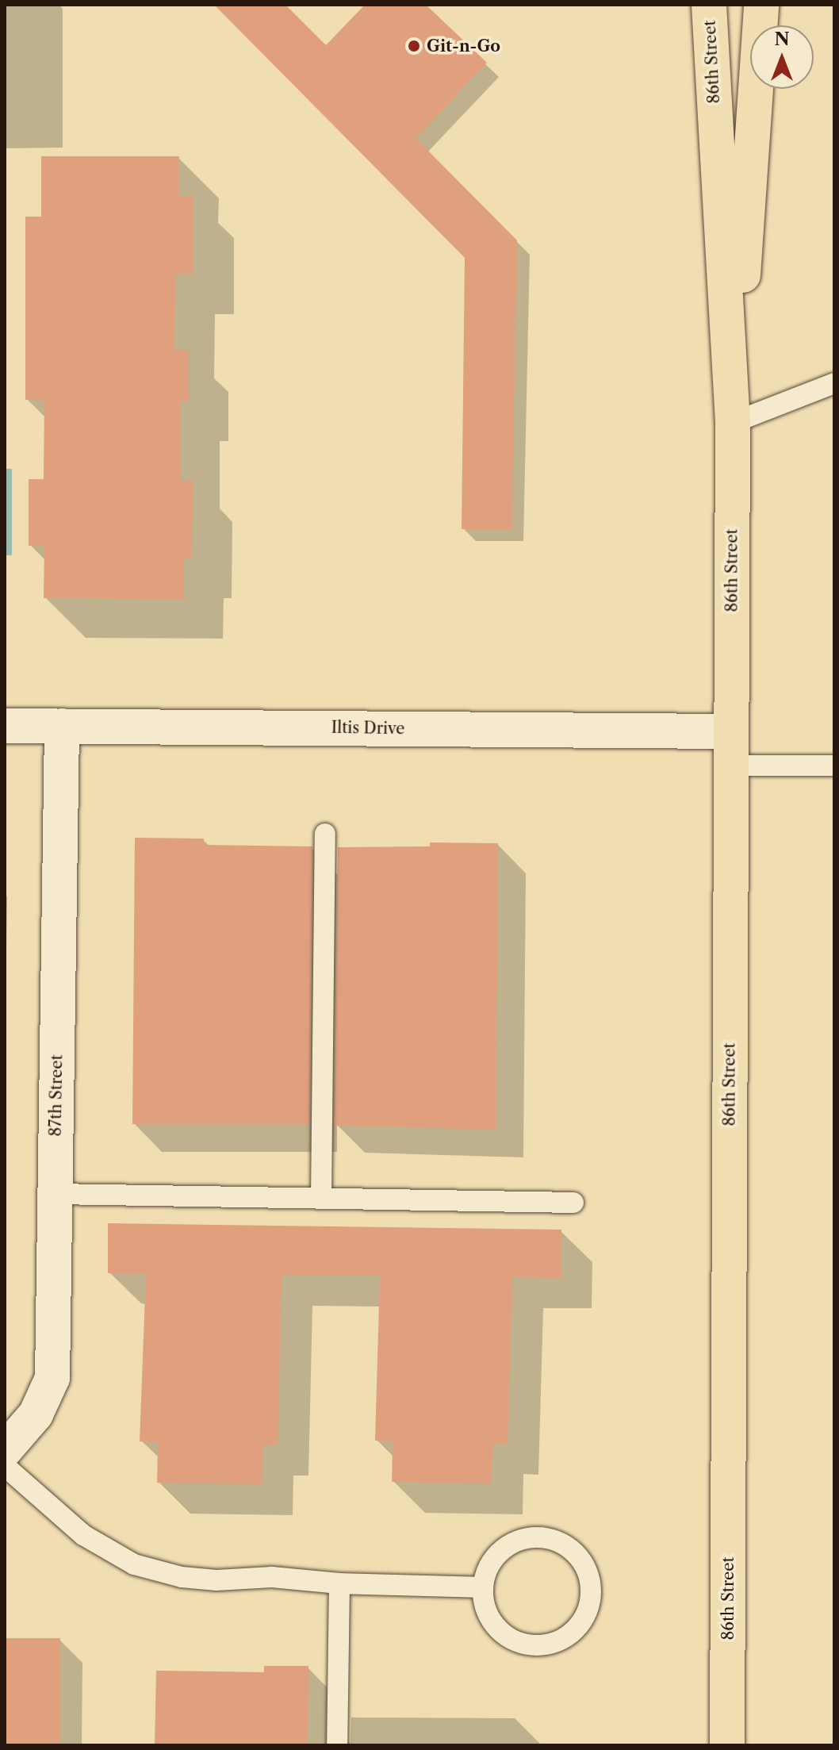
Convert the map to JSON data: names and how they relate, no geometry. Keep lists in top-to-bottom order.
{
  "streets": {
    "main road": ["86th Street"],
    "street": ["Iltis Drive", "87th Street"]
  },
  "crossings": [
    ["86th Street", "Iltis Drive"],
    ["Iltis Drive", "87th Street"]
  ],
  "places": ["Git-n-Go"],
  "north": "top"
}
